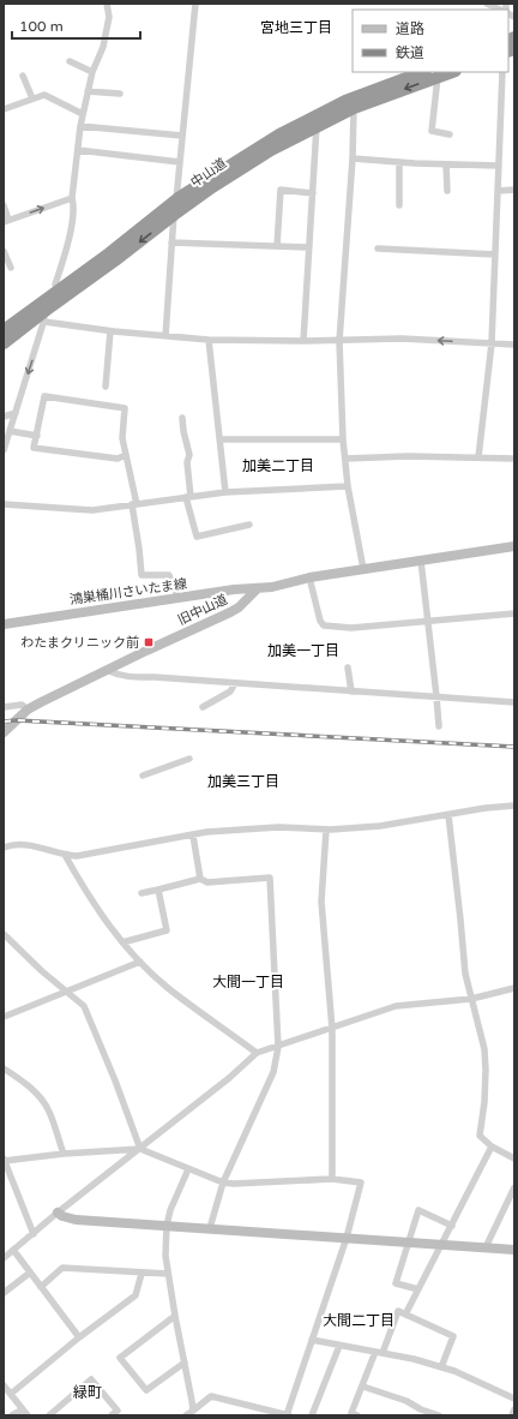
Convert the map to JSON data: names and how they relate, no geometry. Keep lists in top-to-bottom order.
{
  "streets": {
    "highway": ["中山道"],
    "main road": ["鴻巣桶川さいたま線", "旧中山道"]
  },
  "crossings": [
    ["鴻巣桶川さいたま線", "旧中山道"]
  ],
  "districts": [
    "宮地三丁目",
    "加美二丁目",
    "加美一丁目",
    "加美三丁目",
    "大間一丁目",
    "大間二丁目",
    "緑町"
  ],
  "places": {
    "transit": ["わたまクリニック前"]
  },
  "legend": ["道路", "鉄道"],
  "scale_bar": "100 m"
}
